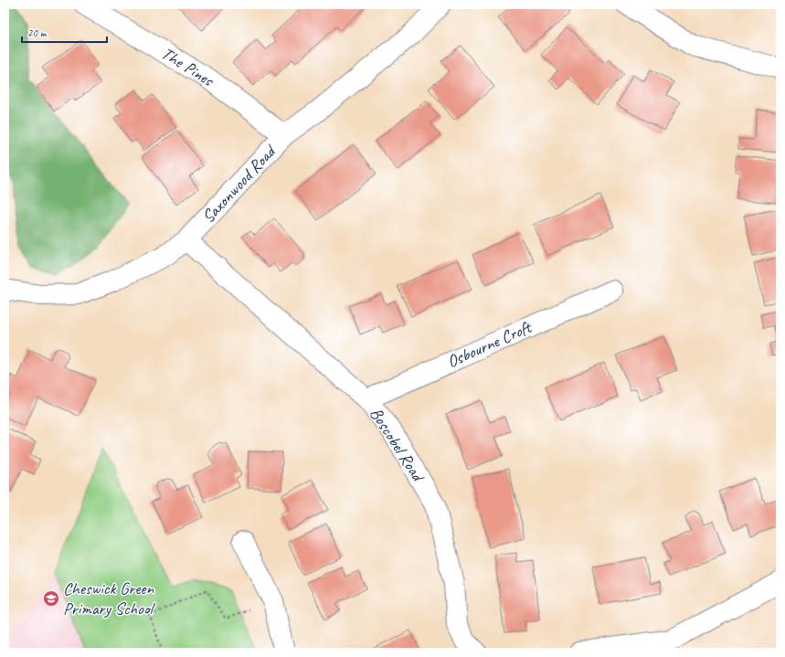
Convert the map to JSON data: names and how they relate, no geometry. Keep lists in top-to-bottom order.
{
  "streets": {
    "street": [
      "The Pines",
      "Saxonwood Road",
      "Osbourne Croft",
      "Boscobel Road"
    ]
  },
  "crossings": [
    ["The Pines", "Saxonwood Road"],
    ["Saxonwood Road", "Boscobel Road"],
    ["Osbourne Croft", "Boscobel Road"]
  ],
  "places": {
    "school or university": ["Cheswick Green Primary School"]
  },
  "scale_bar": "20 m"
}
